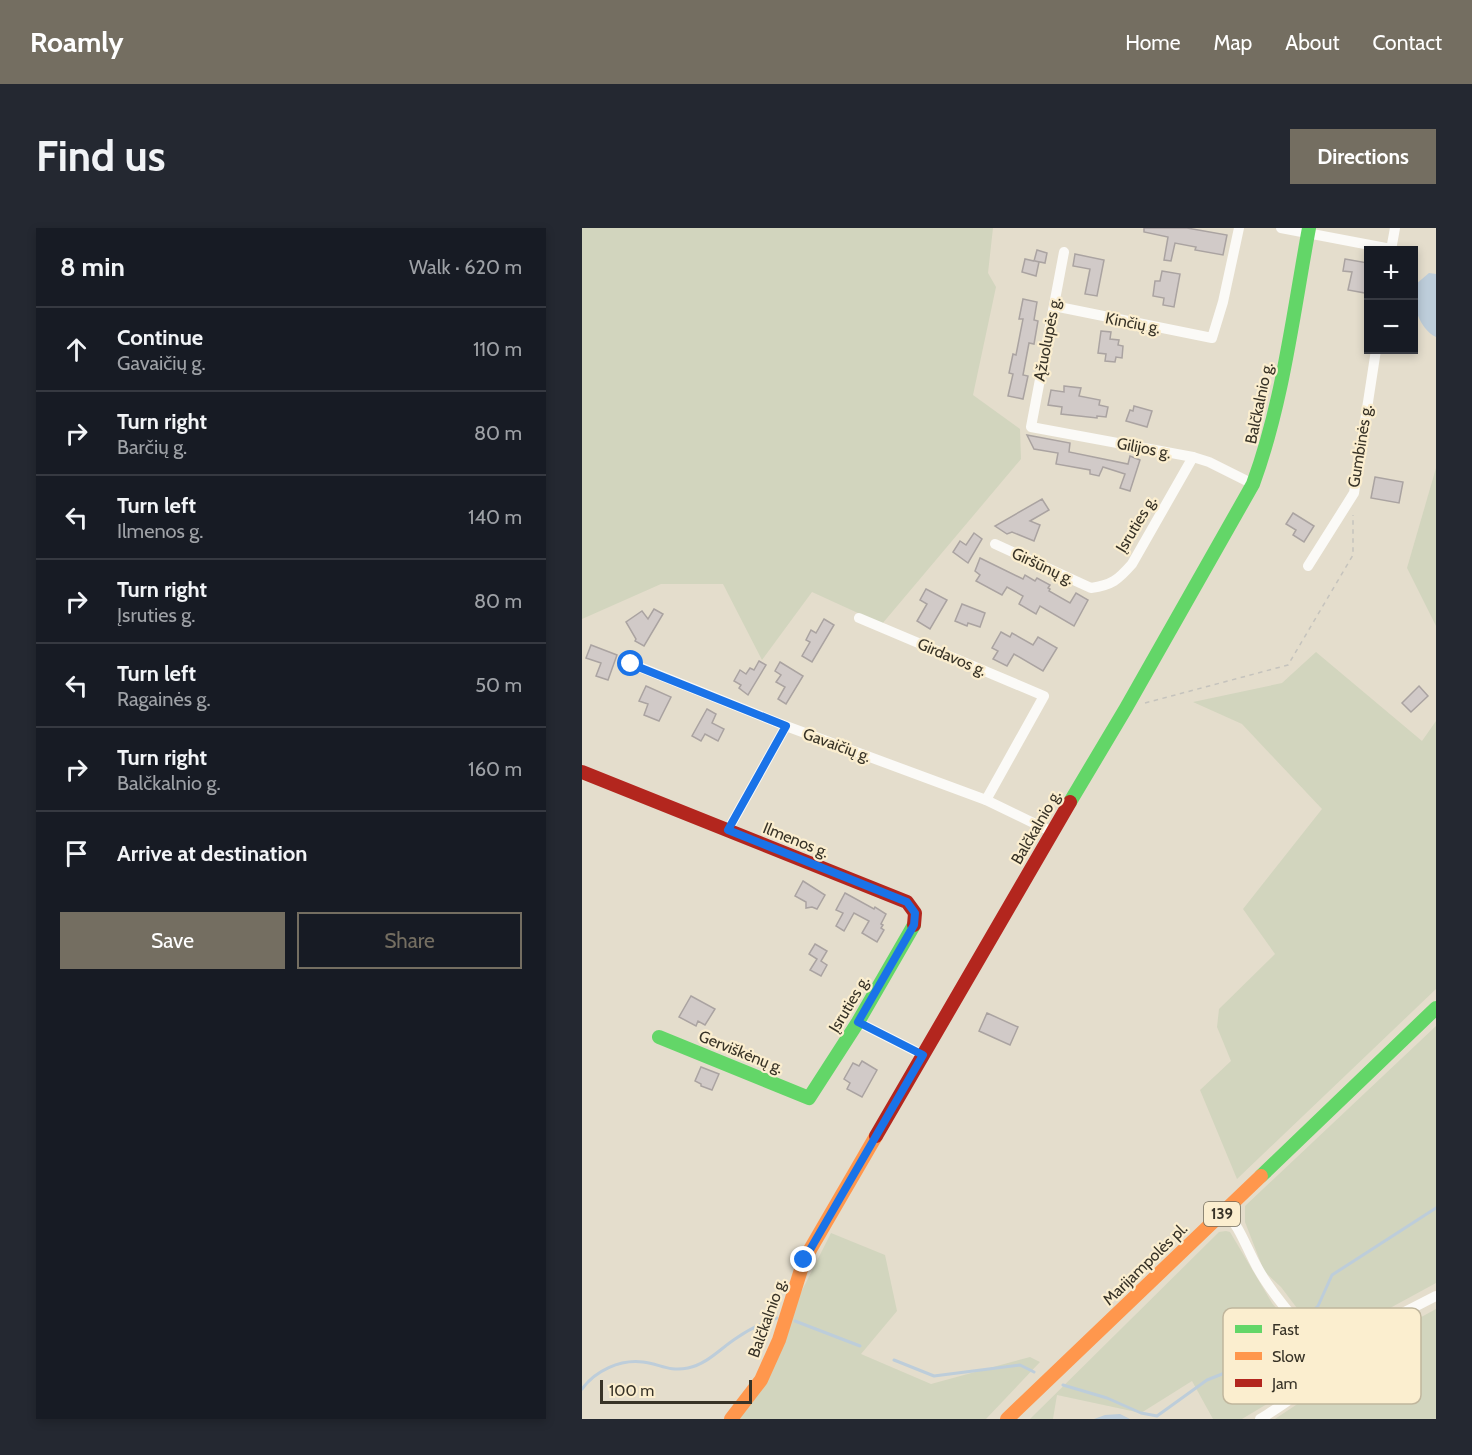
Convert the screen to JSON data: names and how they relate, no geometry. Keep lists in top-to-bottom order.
{
  "streets": {
    "street": [
      "Kinčių g.",
      "Ąžuolupės g.",
      "Balčkalnio g.",
      "Gumbinės g.",
      "Gilijos g.",
      "Įsruties g.",
      "Giršūnų g.",
      "Girdavos g.",
      "Gavaičių g.",
      "Ilmenos g.",
      "Gerviškėnų g.",
      "139",
      "Marijampolės pl."
    ]
  },
  "crossings": [
    ["Kinčių g.", "Ąžuolupės g."],
    ["Ąžuolupės g.", "Gilijos g."],
    ["Balčkalnio g.", "Gilijos g."],
    ["Balčkalnio g.", "Gavaičių g."],
    ["Gilijos g.", "Įsruties g."],
    ["Įsruties g.", "Giršūnų g."],
    ["Įsruties g.", "Ilmenos g."],
    ["Įsruties g.", "Gerviškėnų g."],
    ["Girdavos g.", "Gavaičių g."]
  ],
  "legend": ["Fast", "Slow", "Jam"],
  "scale_bar": "100 m",
  "page": {
    "header": "Roamly",
    "nav": [
      "Home",
      "Map",
      "About",
      "Contact"
    ],
    "buttons": [
      "Directions",
      ["Save", "Share"]
    ],
    "title": "Find us",
    "heading": ["8 min", "Walk · 620 m"],
    "map_buttons": ["+", "−"],
    "list": [
      ["Continue", "Gavaičių g.", "110 m"],
      ["Turn right", "Barčių g.", "80 m"],
      ["Turn left", "Ilmenos g.", "140 m"],
      ["Turn right", "Įsruties g.", "80 m"],
      ["Turn left", "Ragainės g.", "50 m"],
      ["Turn right", "Balčkalnio g.", "160 m"],
      "Arrive at destination"
    ],
    "scale": "100 m"
  }
}
